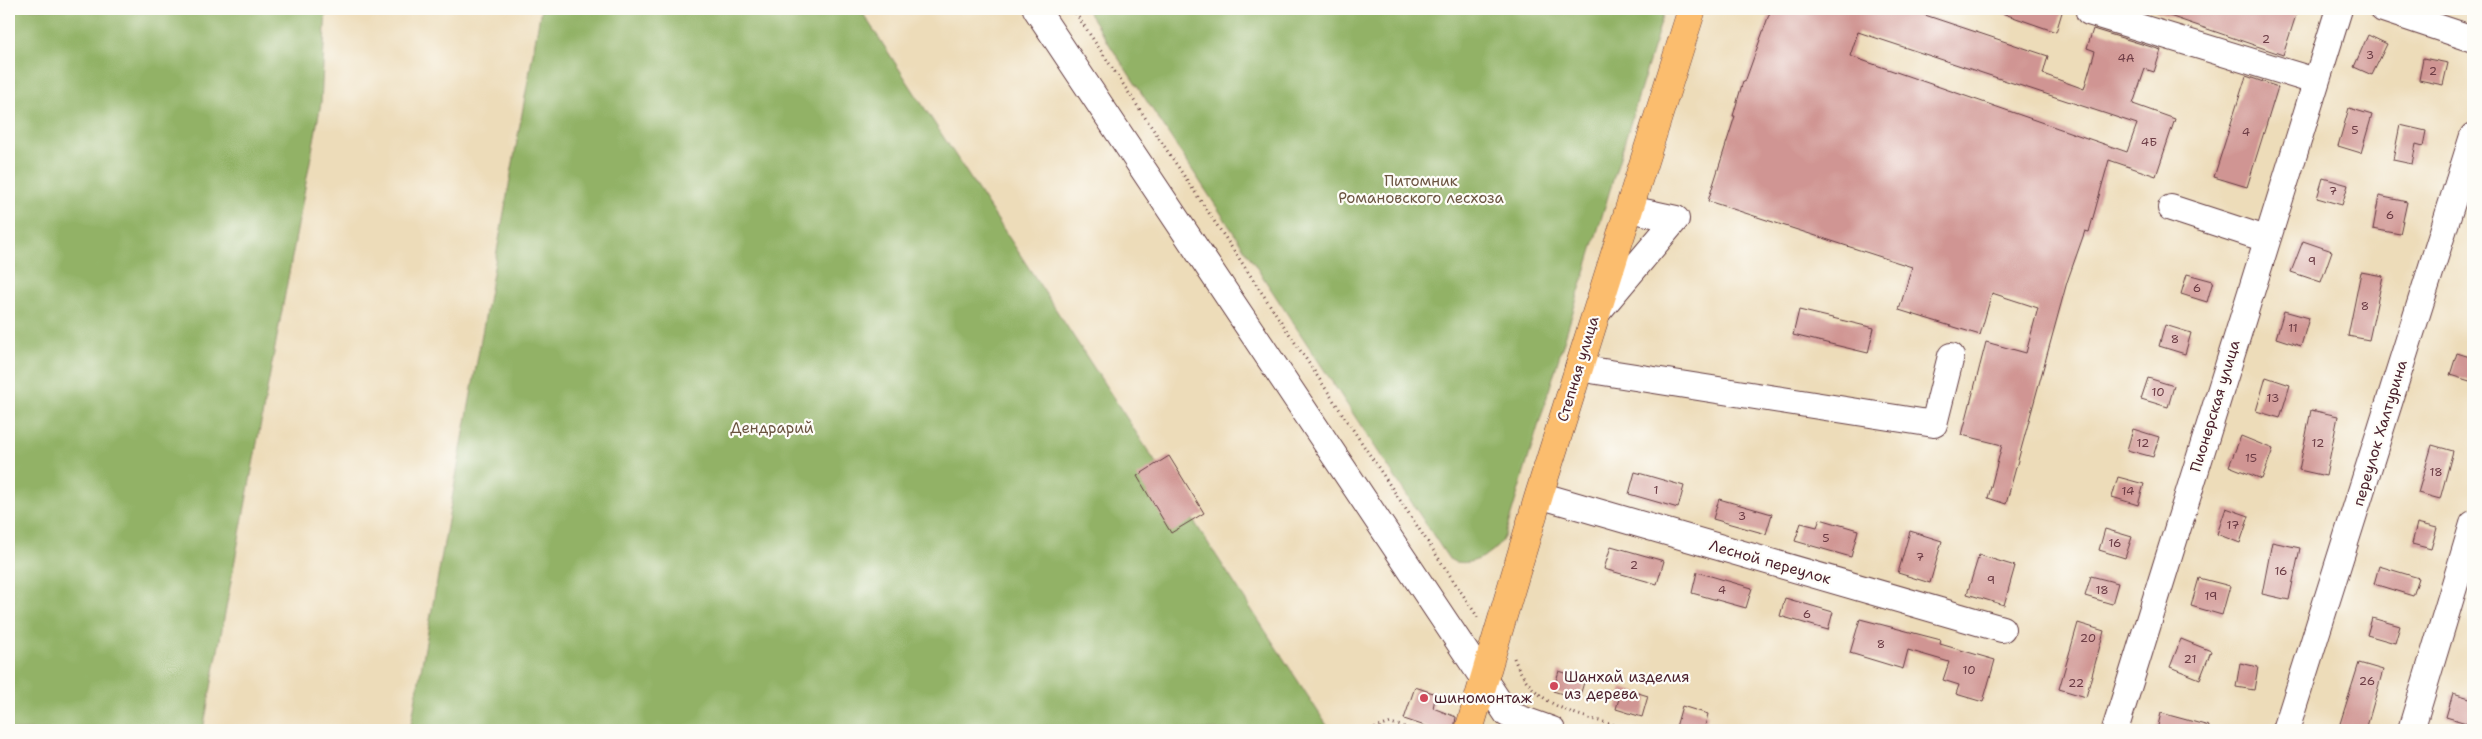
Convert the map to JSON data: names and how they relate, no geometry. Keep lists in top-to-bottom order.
{
  "streets": {
    "main road": ["Степная улица"],
    "street": ["Пионерская улица", "переулок Халтурина", "Лесной переулок"]
  },
  "crossings": [
    ["Степная улица", "Лесной переулок"]
  ],
  "parks": ["Питомник Романовского лесхоза", "Дендрарий"],
  "places": ["Шанхай изделия из дерева", "шиномонтаж"],
  "house_numbers": [
    "2",
    "3",
    "4А",
    "2",
    "5",
    "4",
    "4Б",
    "7",
    "6",
    "9",
    "6",
    "8",
    "11",
    "8",
    "10",
    "13",
    "12",
    "12",
    "15",
    "18",
    "1",
    "14",
    "3",
    "17",
    "5",
    "16",
    "7",
    "2",
    "16",
    "9",
    "4",
    "18",
    "19",
    "6",
    "20",
    "8",
    "21",
    "10",
    "26",
    "22"
  ]
}
